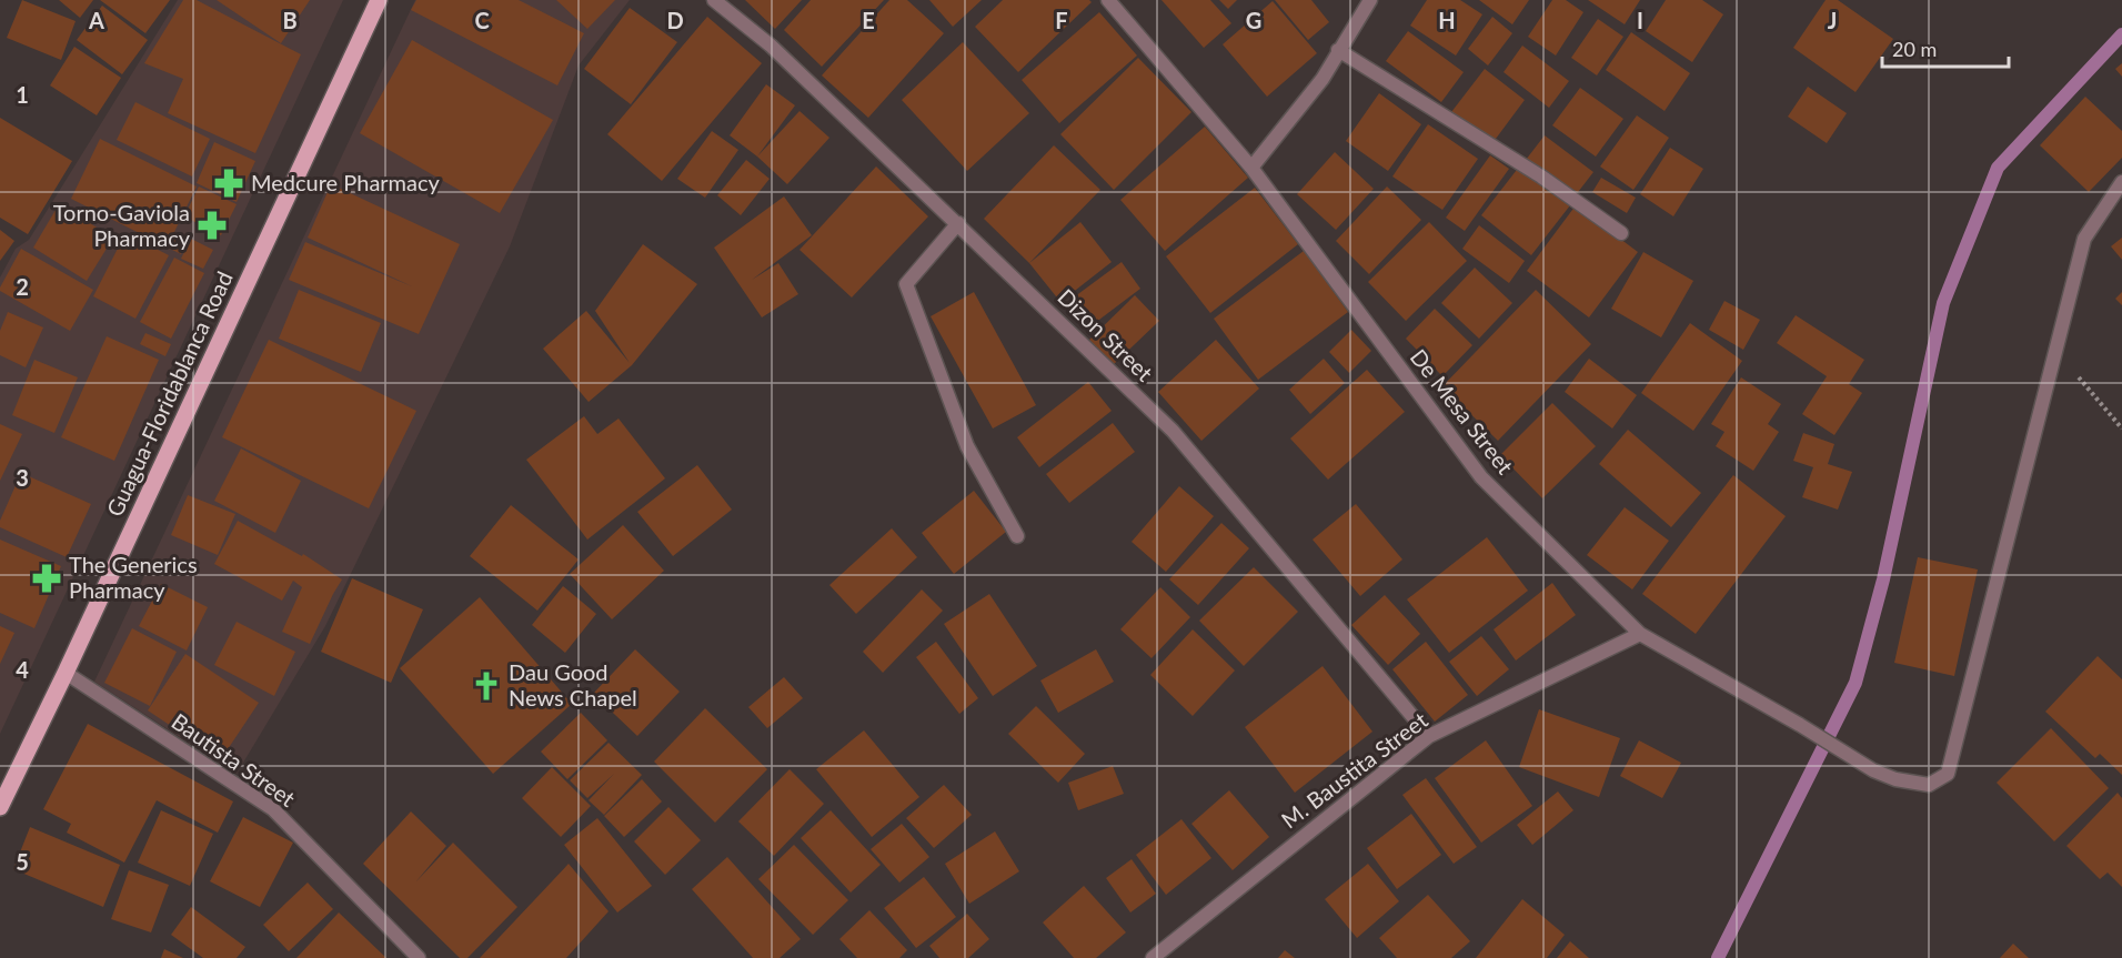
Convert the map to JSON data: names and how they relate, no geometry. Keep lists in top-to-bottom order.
{
  "streets": {
    "main road": ["Guagua-Floridablanca Road"],
    "street": [
      "Dizon Street",
      "De Mesa Street",
      "Bautista Street",
      "M. Baustita Street"
    ]
  },
  "crossings": [
    ["Dizon Street", "M. Baustita Street"],
    ["Guagua-Floridablanca Road", "Bautista Street"],
    ["De Mesa Street", "M. Baustita Street"]
  ],
  "places": {
    "pharmacy": ["Medcure Pharmacy", "Torno-Gaviola Pharmacy", "The Generics Pharmacy"],
    "church": ["Dau Good News Chapel"]
  },
  "scale_bar": "20 m",
  "grid": {
    "columns": [
      "A",
      "B",
      "C",
      "D",
      "E",
      "F",
      "G",
      "H",
      "I",
      "J"
    ],
    "rows": [
      "1",
      "2",
      "3",
      "4",
      "5"
    ]
  }
}
